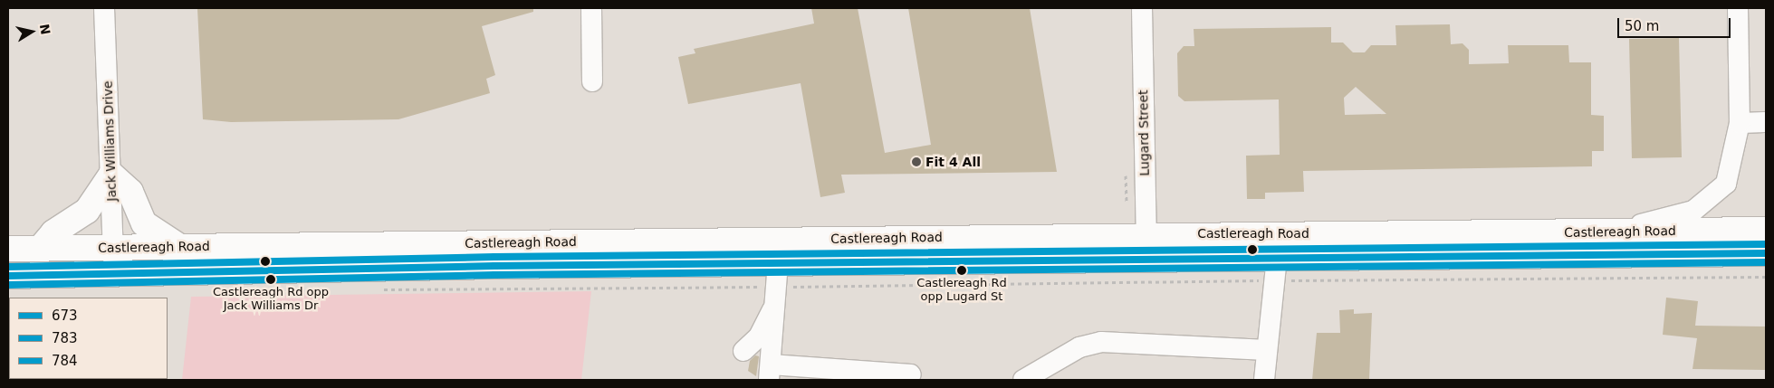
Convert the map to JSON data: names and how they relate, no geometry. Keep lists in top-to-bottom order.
{
  "streets": {
    "main road": ["Castlereagh Road"],
    "street": ["Lugard Street", "Jack Williams Drive"]
  },
  "crossings": [
    ["Lugard Street", "Castlereagh Road"],
    ["Jack Williams Drive", "Castlereagh Road"]
  ],
  "places": ["Fit 4 All", "Castlereagh Rd opp Lugard St", "Castlereagh Rd opp Jack Williams Dr"],
  "lines": ["transit line 784", "transit line 673", "transit line 783"],
  "legend": ["673", "783", "784"],
  "scale_bar": "50 m",
  "north": "right"
}
